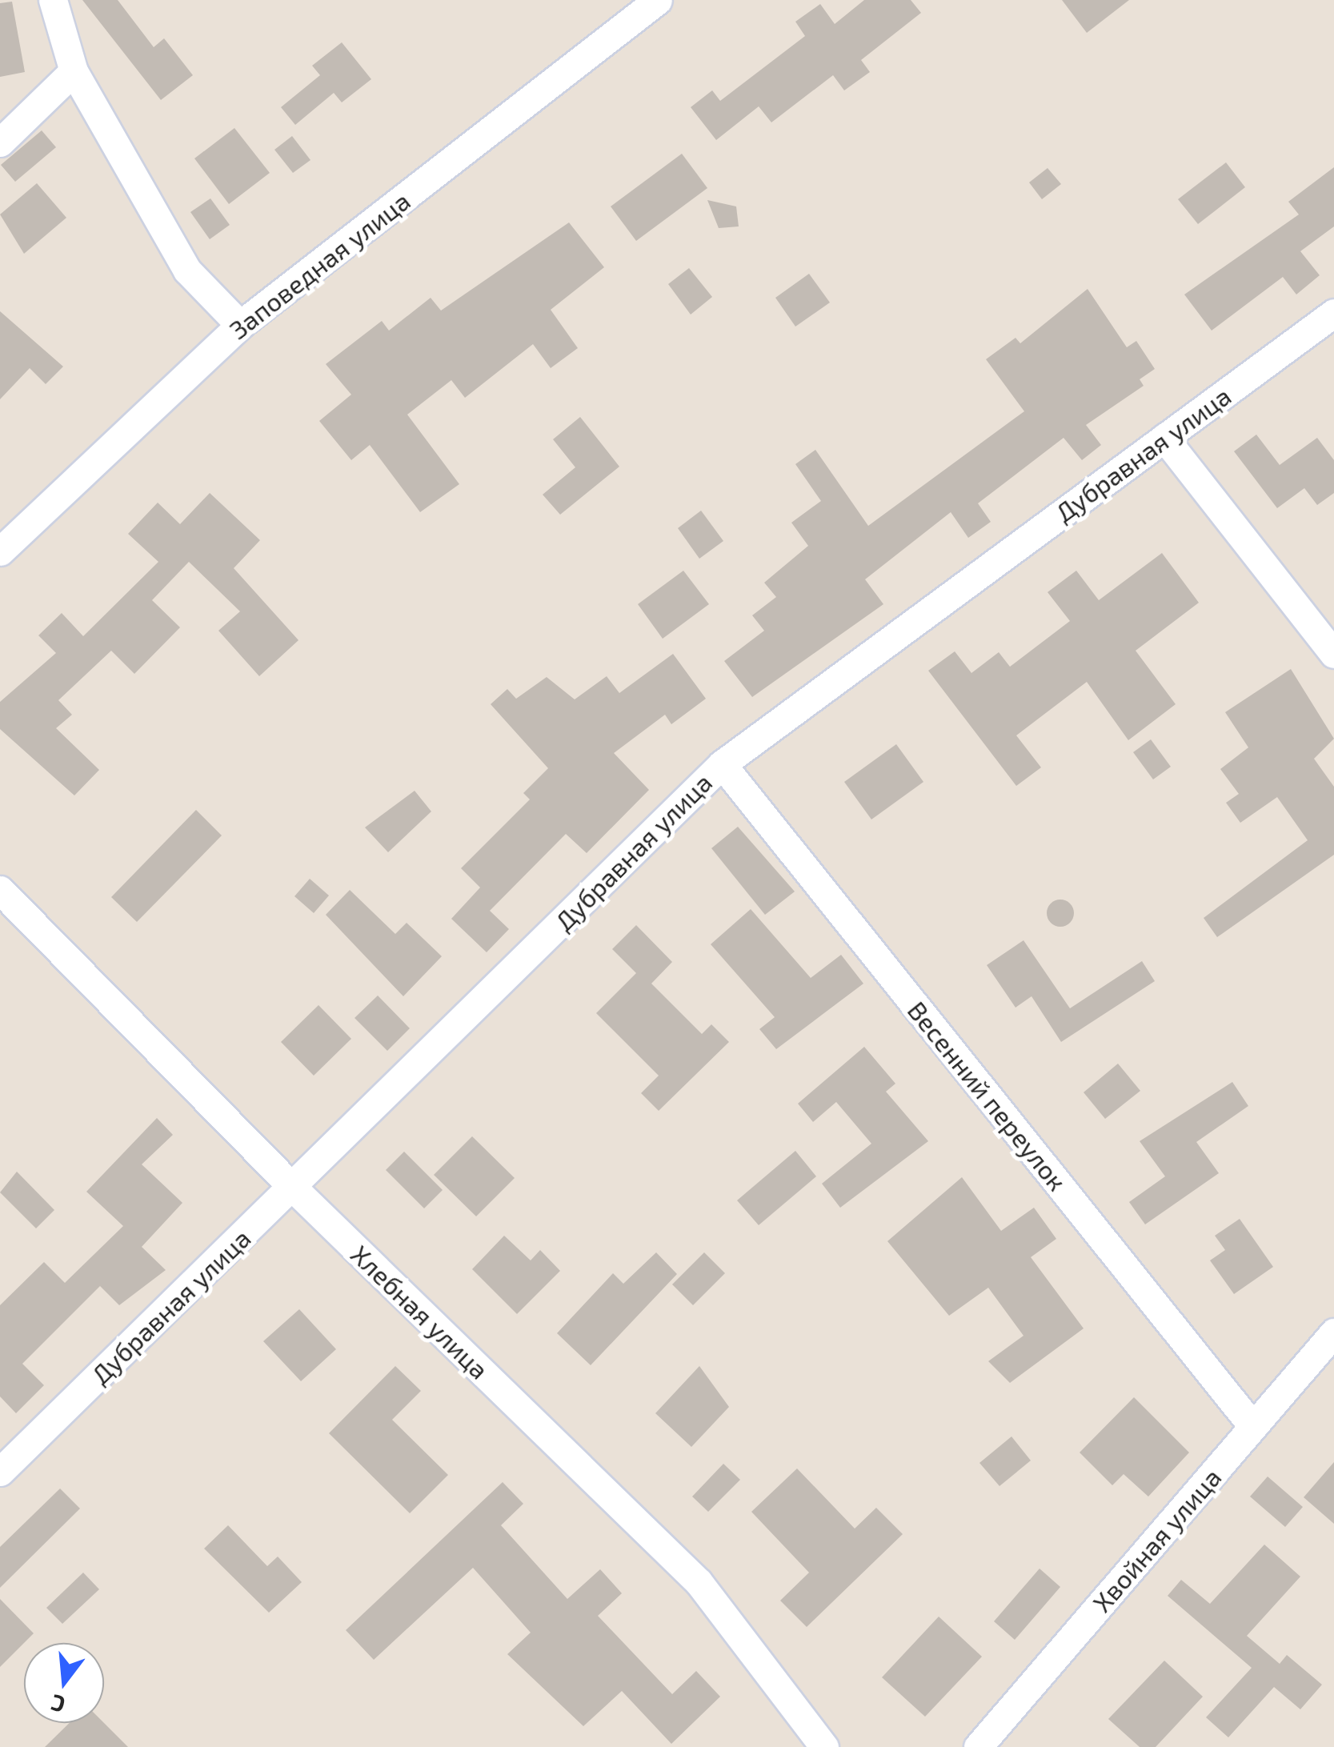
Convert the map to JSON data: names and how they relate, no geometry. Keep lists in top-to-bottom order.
{
  "streets": {
    "street": [
      "Заповедная улица",
      "Дубравная улица",
      "Весенний переулок",
      "Хлебная улица",
      "Хвойная улица"
    ]
  },
  "crossings": [
    ["Дубравная улица", "Весенний переулок"],
    ["Дубравная улица", "Хлебная улица"],
    ["Весенний переулок", "Хвойная улица"]
  ],
  "north": "bottom"
}
